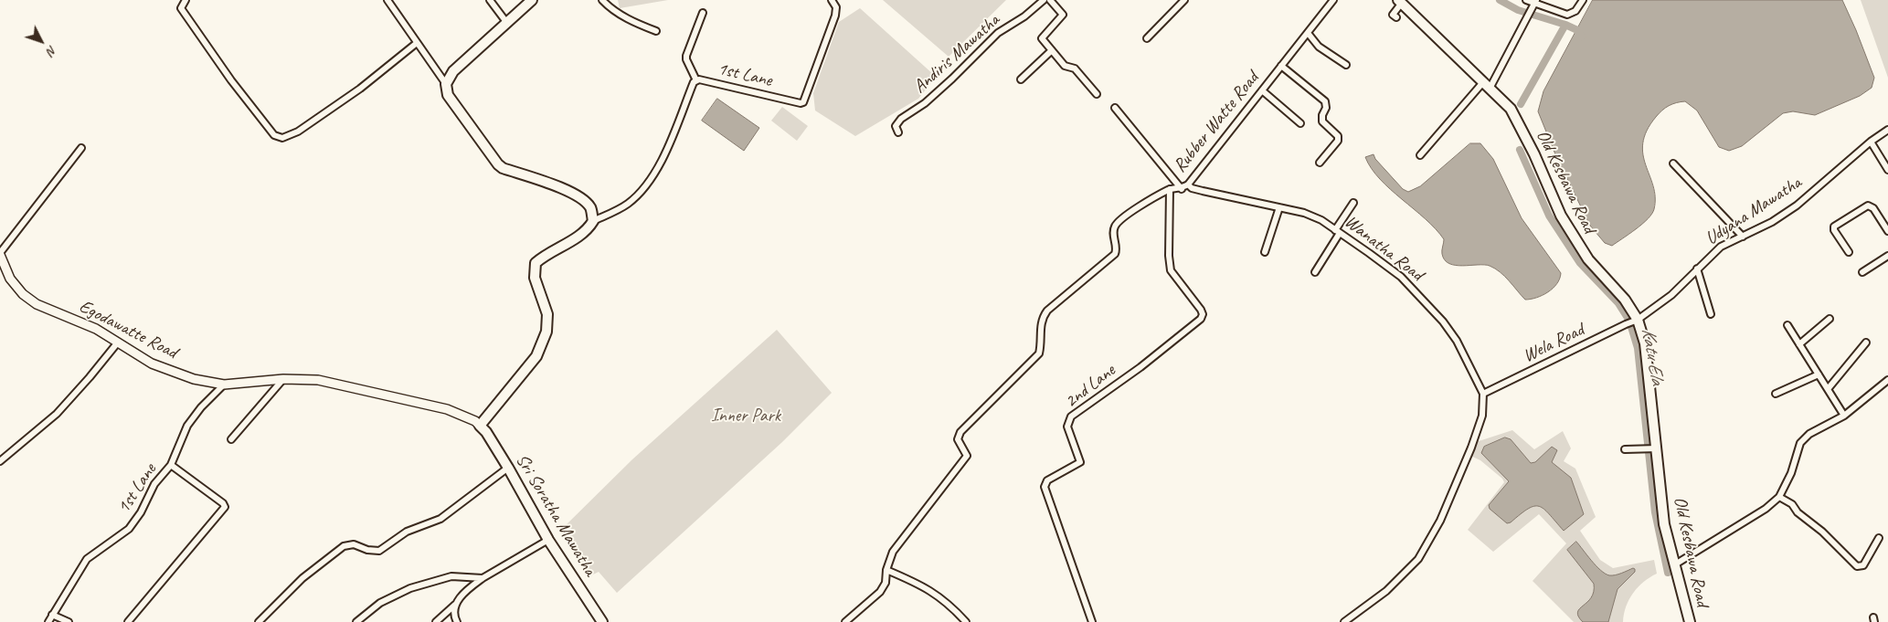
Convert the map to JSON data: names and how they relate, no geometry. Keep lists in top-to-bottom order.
{
  "streets": {
    "main road": ["Old Kesbawa Road", "Sri Soratha Mawatha"],
    "street": [
      "Andiris Mawatha",
      "1st Lane",
      "Rubber Watte Road",
      "Udyana Mawatha",
      "Wanatha Road",
      "Egodawatte Road",
      "Wela Road",
      "2nd Lane"
    ]
  },
  "crossings": [
    ["1st Lane", "Egodawatte Road"],
    ["Rubber Watte Road", "Wanatha Road"],
    ["Rubber Watte Road", "2nd Lane"],
    ["Old Kesbawa Road", "Udyana Mawatha"],
    ["Old Kesbawa Road", "Wela Road"],
    ["Udyana Mawatha", "Wela Road"],
    ["Wanatha Road", "Wela Road"],
    ["Egodawatte Road", "Sri Soratha Mawatha"]
  ],
  "water": ["Katu Ela"],
  "parks": ["Inner Park"],
  "north": "bottom right"
}
